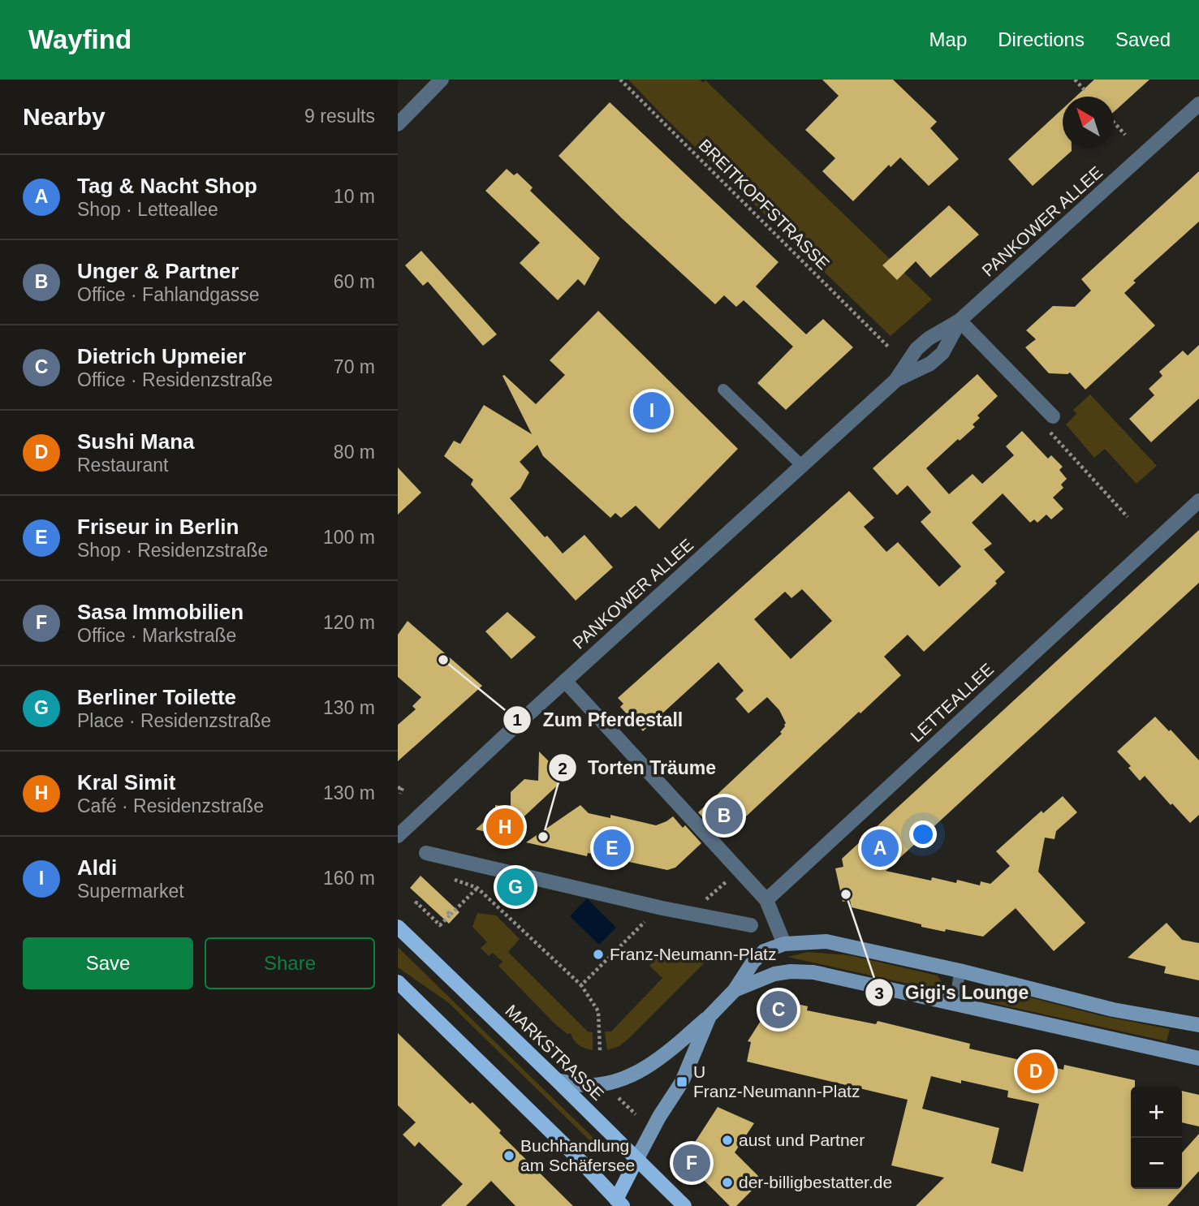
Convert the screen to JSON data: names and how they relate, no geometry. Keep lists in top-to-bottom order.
{
  "streets": {
    "main road": ["MARKSTRASSE"],
    "street": ["PANKOWER ALLEE", "LETTEALLEE"],
    "path": ["BREITKOPFSTRASSE"]
  },
  "places": {
    "other": [
      "Zum Pferdestall",
      "Torten Träume",
      "Gigi's Lounge",
      "Franz-Neumann-Platz",
      "aust und Partner",
      "Buchhandlung am Schäfersee",
      "der-billigbestatter.de"
    ],
    "transit": ["U Franz-Neumann-Platz"]
  },
  "north": "top left",
  "page": {
    "header": "Wayfind",
    "nav": ["Map", "Directions", "Saved"],
    "heading": ["Nearby", "9 results"],
    "list": [
      {
        "mark": "A",
        "name": "Tag & Nacht Shop",
        "note": "Shop · Letteallee",
        "value": "10 m"
      },
      {
        "mark": "B",
        "name": "Unger & Partner",
        "note": "Office · Fahlandgasse",
        "value": "60 m"
      },
      {
        "mark": "C",
        "name": "Dietrich Upmeier",
        "note": "Office · Residenzstraße",
        "value": "70 m"
      },
      {
        "mark": "D",
        "name": "Sushi Mana",
        "note": "Restaurant",
        "value": "80 m"
      },
      {
        "mark": "E",
        "name": "Friseur in Berlin",
        "note": "Shop · Residenzstraße",
        "value": "100 m"
      },
      {
        "mark": "F",
        "name": "Sasa Immobilien",
        "note": "Office · Markstraße",
        "value": "120 m"
      },
      {
        "mark": "G",
        "name": "Berliner Toilette",
        "note": "Place · Residenzstraße",
        "value": "130 m"
      },
      {
        "mark": "H",
        "name": "Kral Simit",
        "note": "Café · Residenzstraße",
        "value": "130 m"
      },
      {
        "mark": "I",
        "name": "Aldi",
        "note": "Supermarket",
        "value": "160 m"
      }
    ],
    "pins": [
      "I",
      "B",
      "H",
      "A",
      "E",
      "G",
      "C",
      "D",
      "F"
    ],
    "buttons": ["Save", "Share"],
    "map_buttons": ["+", "−"]
  }
}
